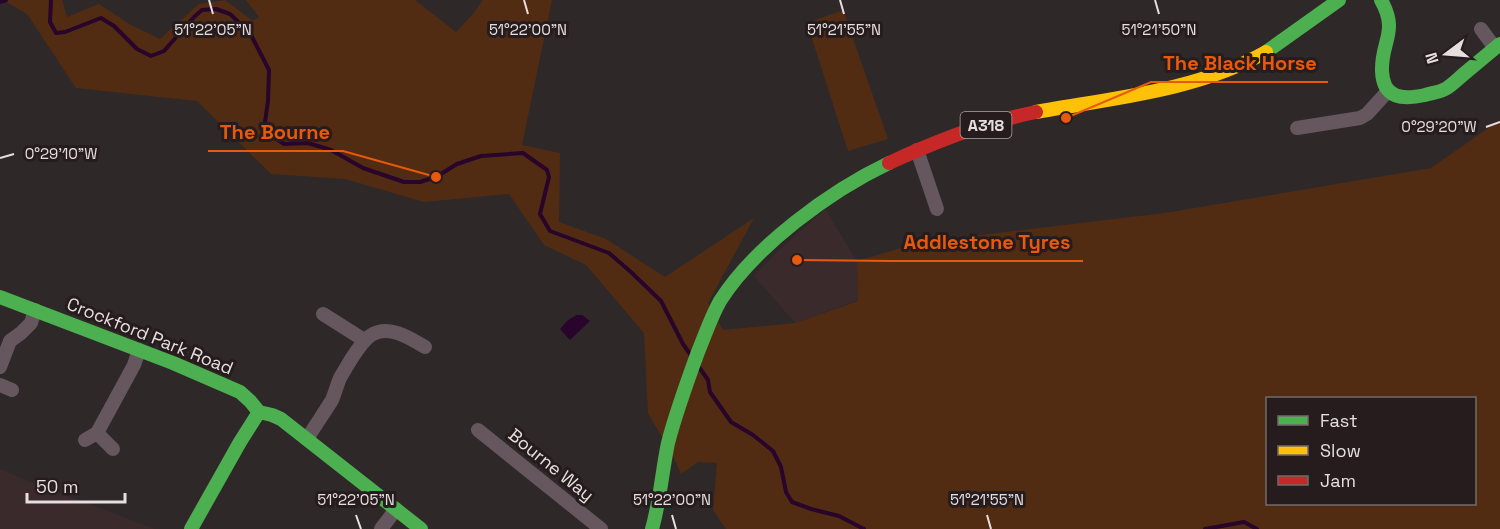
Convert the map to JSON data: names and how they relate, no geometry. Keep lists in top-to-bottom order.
{
  "streets": {
    "main road": ["A318", "Crockford Park Road"],
    "street": ["Bourne Way"]
  },
  "places": ["The Black Horse", "The Bourne", "Addlestone Tyres"],
  "legend": ["Fast", "Slow", "Jam"],
  "scale_bar": "50 m",
  "north": "left",
  "coordinates": [
    "51°22'05\"N",
    "51°22'00\"N",
    "51°21'55\"N",
    "51°21'50\"N",
    "0°29'20\"W",
    "0°29'10\"W"
  ]
}
